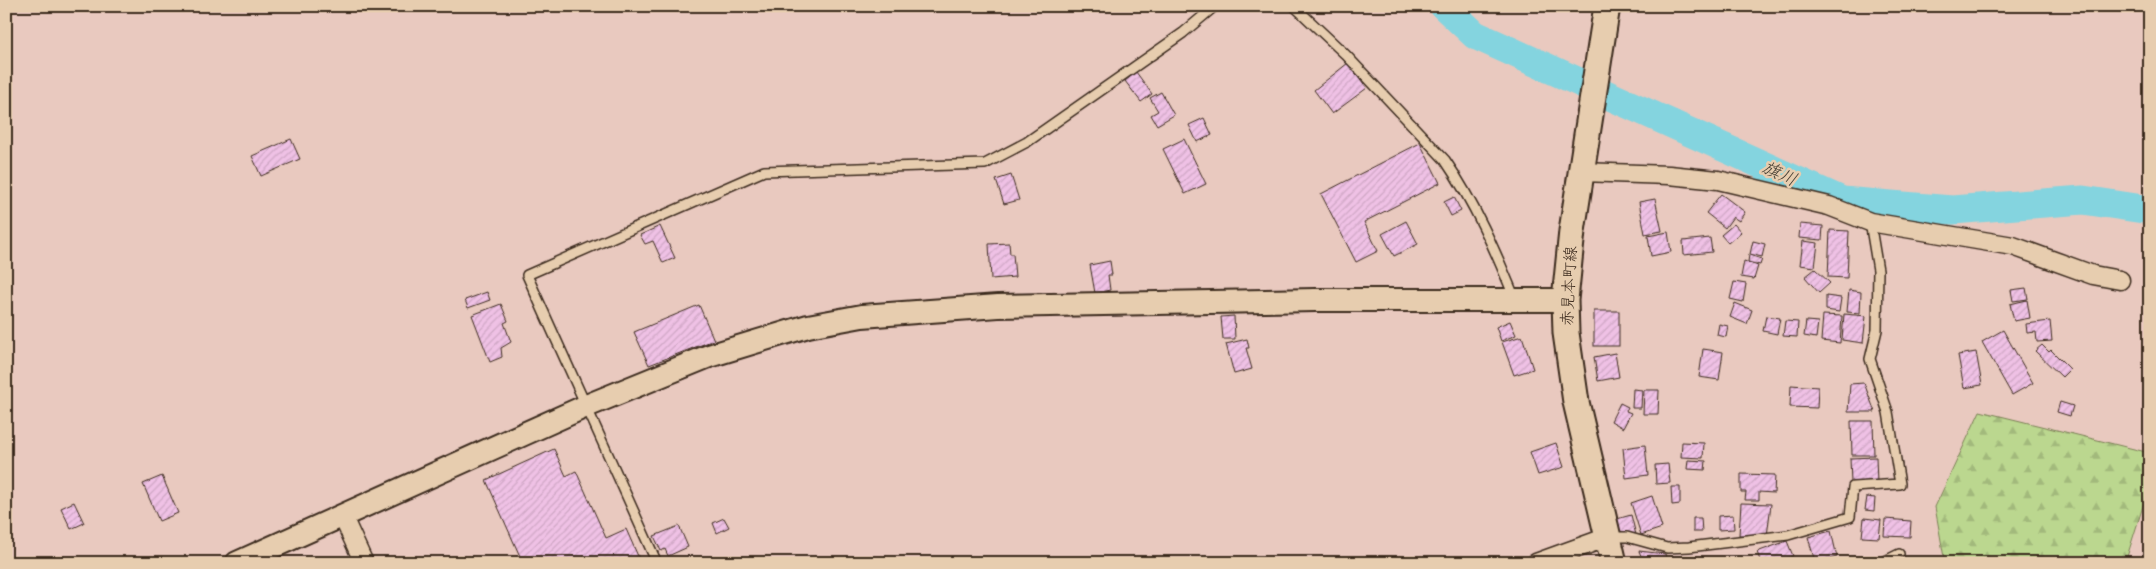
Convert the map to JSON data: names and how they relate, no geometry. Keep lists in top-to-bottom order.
{
  "streets": {
    "main road": ["赤見本町線"]
  },
  "water": ["旗川"]
}
